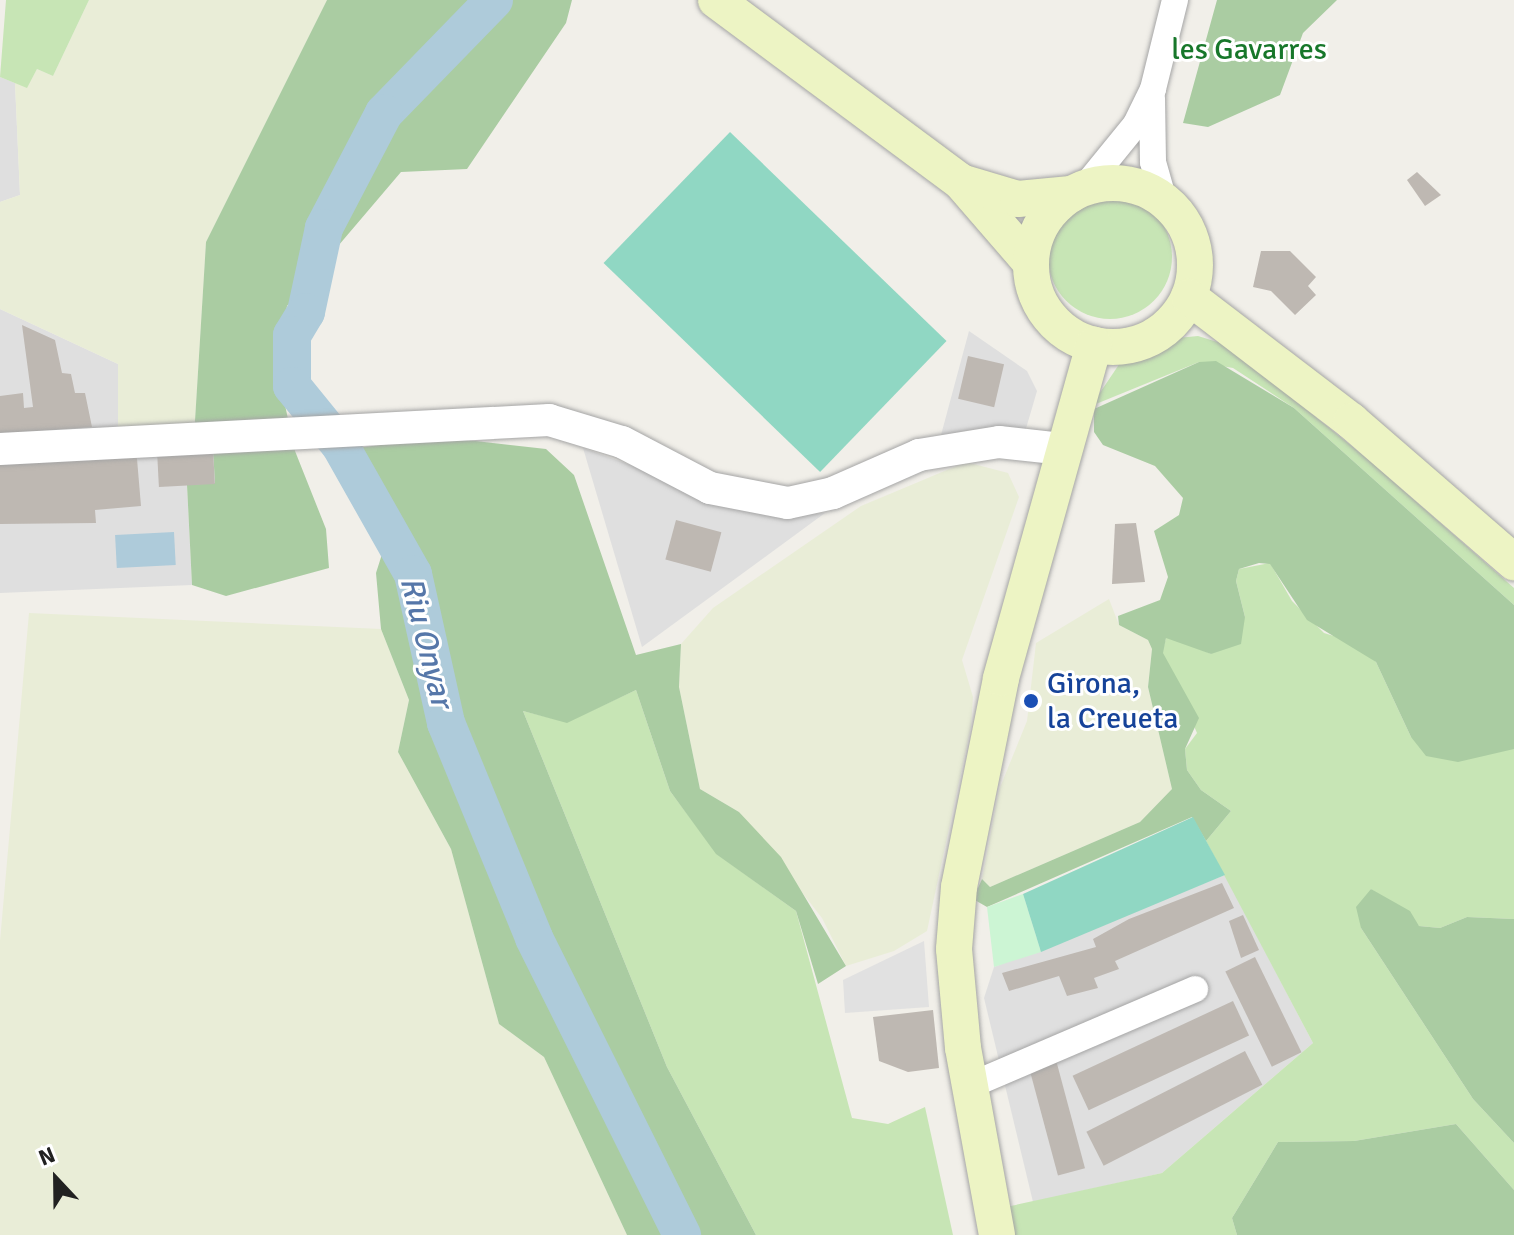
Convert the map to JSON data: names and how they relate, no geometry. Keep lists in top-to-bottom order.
{
  "water": ["Riu Onyar"],
  "parks": ["les Gavarres"],
  "places": ["Girona, la Creueta"],
  "north": "top"
}
